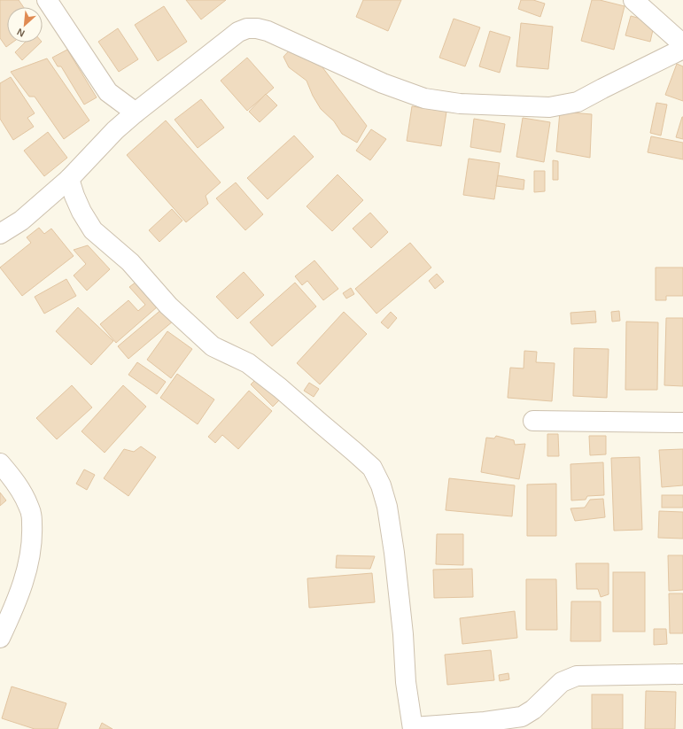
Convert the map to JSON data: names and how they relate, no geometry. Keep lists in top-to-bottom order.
{
  "north": "bottom left"
}
